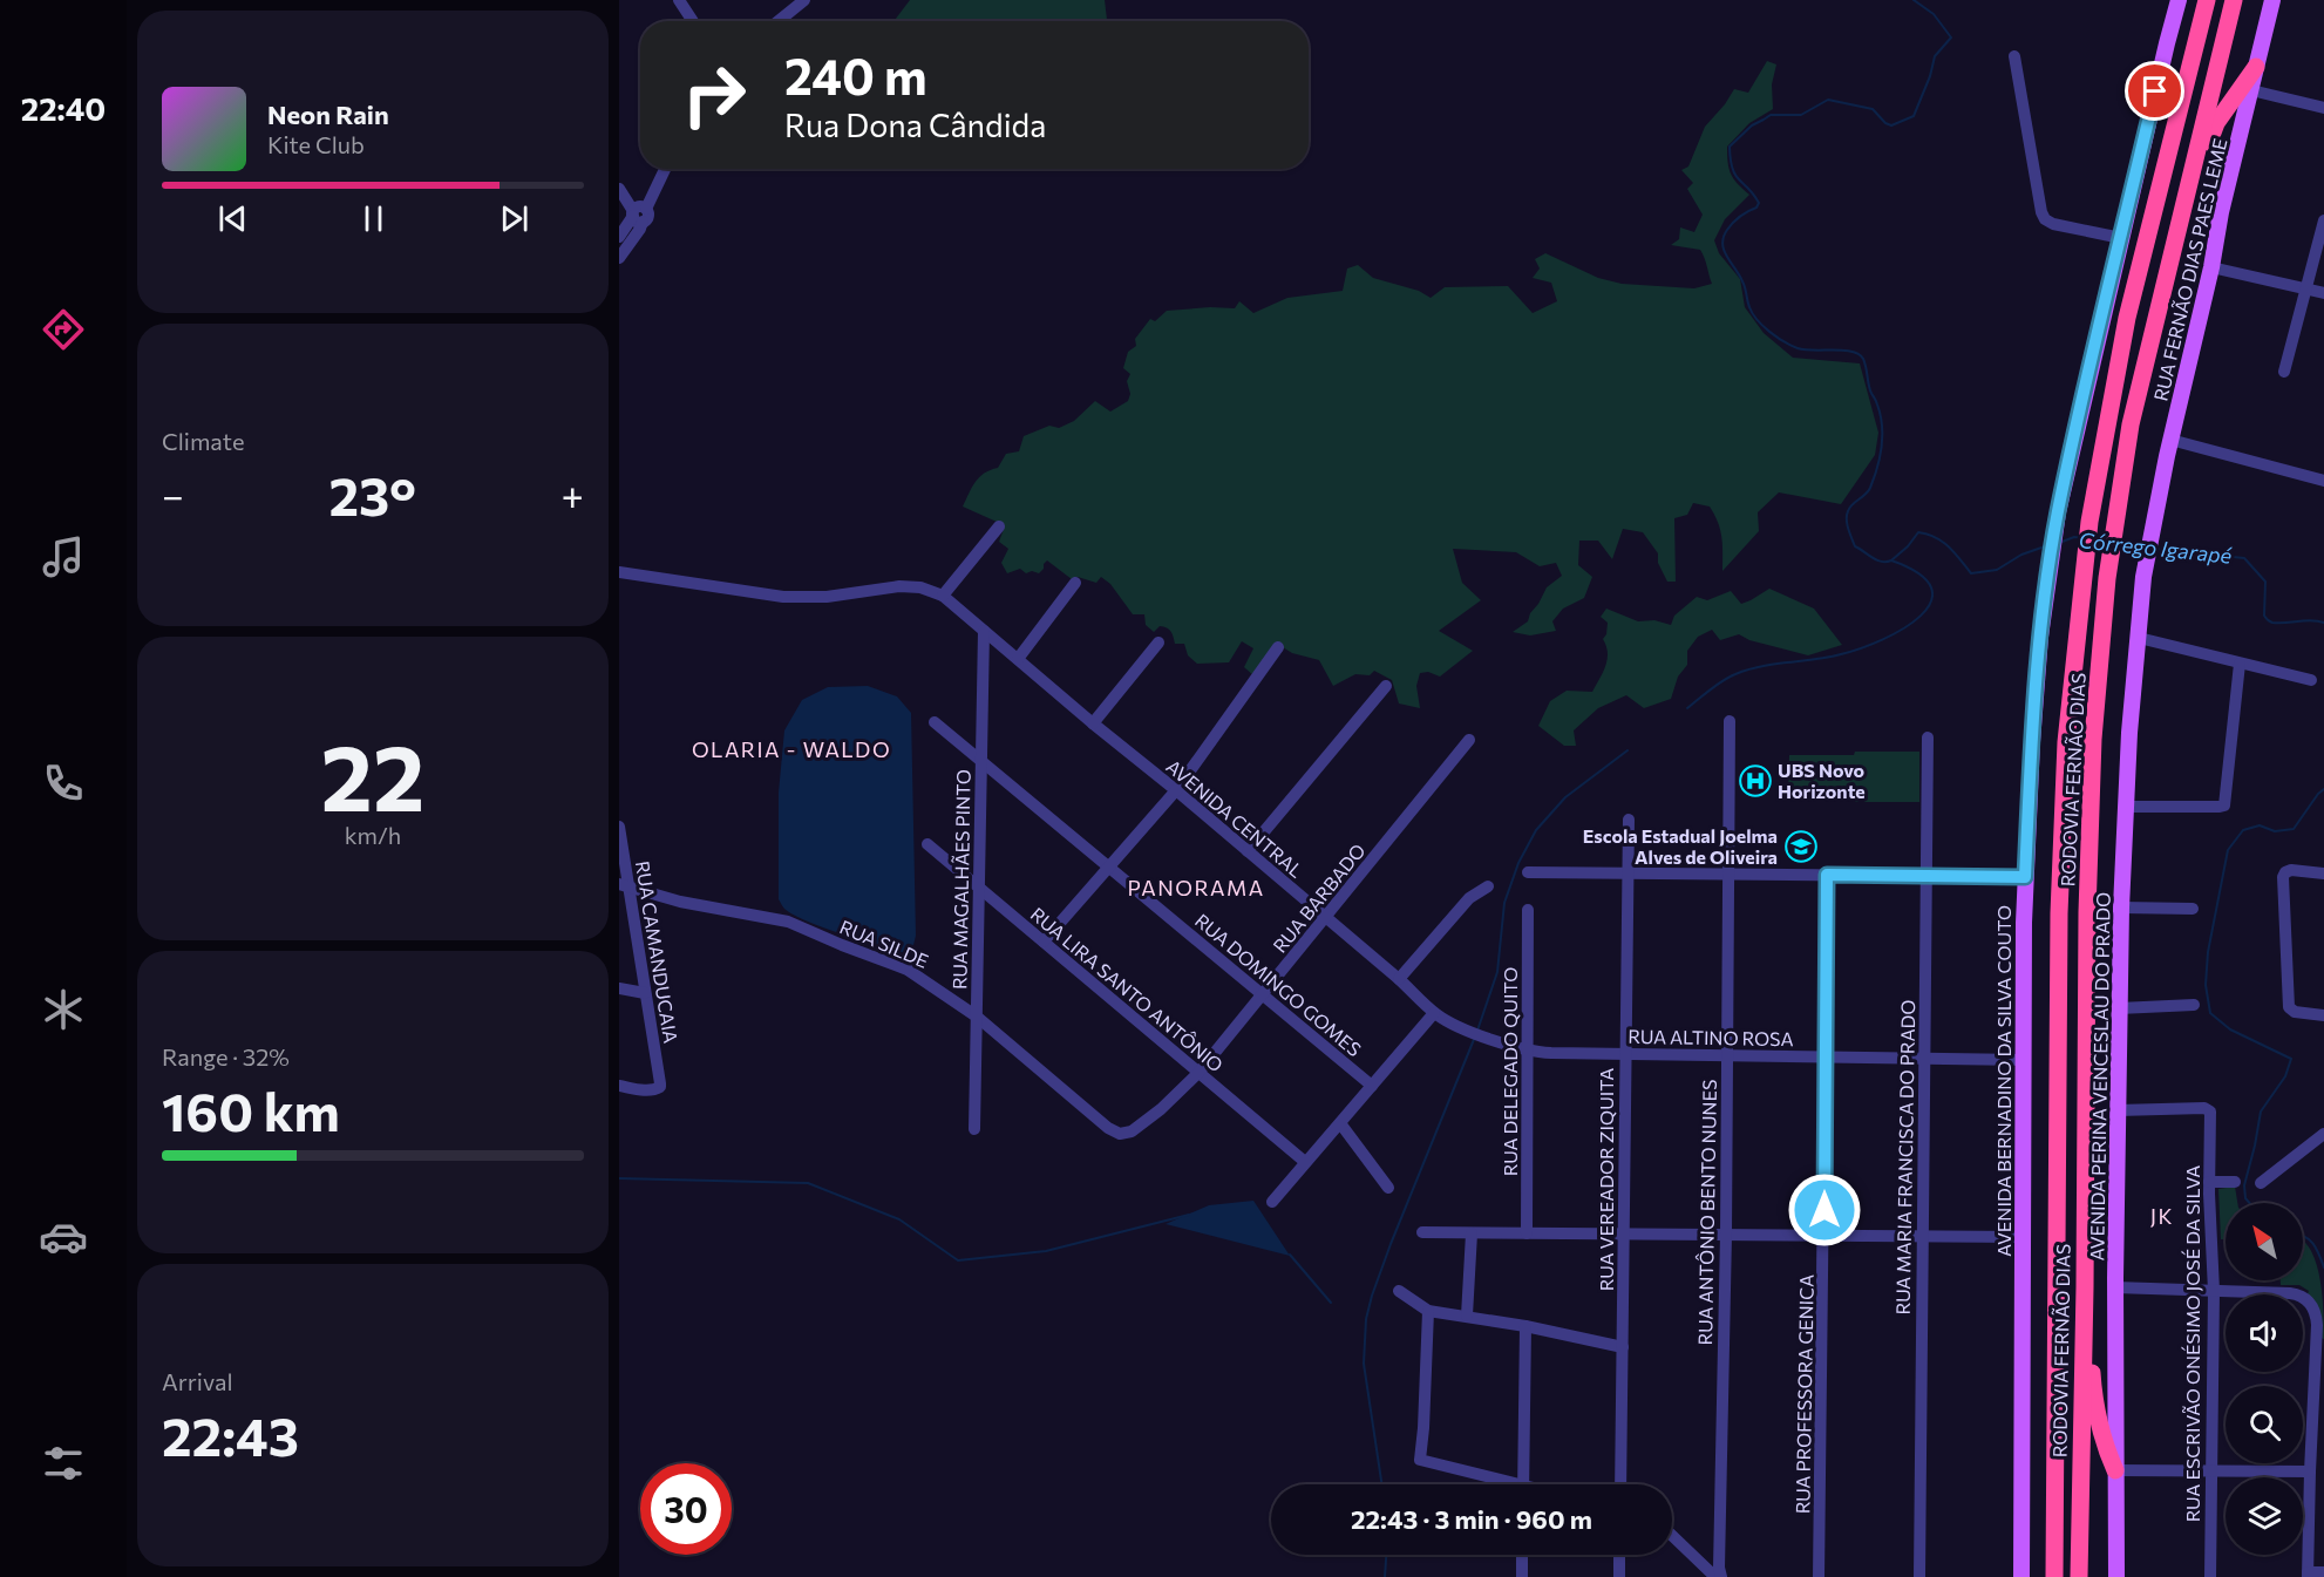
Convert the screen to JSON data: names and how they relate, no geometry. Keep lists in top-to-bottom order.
{
  "streets": {
    "highway": ["RODOVIA FERNÃO DIAS"],
    "main road": ["RUA FERNÃO DIAS PAES LEME", "AVENIDA PERINA VENCESLAU DO PRADO", "AVENIDA BERNADINO DA SILVA COUTO"],
    "street": [
      "AVENIDA CENTRAL",
      "RUA MAGALHÃES PINTO",
      "RUA BARBADO",
      "RUA SILDE",
      "RUA CAMANDUCAIA",
      "RUA DOMINGO GOMES",
      "RUA LIRA SANTO ANTÔNIO",
      "RUA ALTINO ROSA",
      "RUA DELEGADO QUITO",
      "RUA MARIA FRANCISCA DO PRADO",
      "RUA VEREADOR ZIQUITA",
      "RUA ANTÔNIO BENTO NUNES",
      "RUA ESCRIVÃO ONÉSIMO JOSÉ DA SILVA",
      "RUA PROFESSORA GENICA"
    ]
  },
  "crossings": [
    ["RUA FERNÃO DIAS PAES LEME", "AVENIDA PERINA VENCESLAU DO PRADO"],
    ["AVENIDA CENTRAL", "RUA MAGALHÃES PINTO"],
    ["AVENIDA CENTRAL", "RUA BARBADO"],
    ["AVENIDA CENTRAL", "RUA ALTINO ROSA"],
    ["RUA MAGALHÃES PINTO", "RUA SILDE"],
    ["RUA MAGALHÃES PINTO", "RUA DOMINGO GOMES"],
    ["RUA MAGALHÃES PINTO", "RUA LIRA SANTO ANTÔNIO"],
    ["RUA BARBADO", "RUA SILDE"],
    ["RUA BARBADO", "RUA DOMINGO GOMES"],
    ["RUA BARBADO", "RUA LIRA SANTO ANTÔNIO"],
    ["RUA SILDE", "RUA CAMANDUCAIA"],
    ["RUA ALTINO ROSA", "RUA DELEGADO QUITO"],
    ["RUA ALTINO ROSA", "AVENIDA BERNADINO DA SILVA COUTO"],
    ["RUA ALTINO ROSA", "RUA MARIA FRANCISCA DO PRADO"],
    ["RUA ALTINO ROSA", "RUA VEREADOR ZIQUITA"],
    ["RUA ALTINO ROSA", "RUA ANTÔNIO BENTO NUNES"],
    ["RUA ALTINO ROSA", "RUA PROFESSORA GENICA"],
    ["AVENIDA PERINA VENCESLAU DO PRADO", "RUA ESCRIVÃO ONÉSIMO JOSÉ DA SILVA"]
  ],
  "districts": ["OLARIA - WALDO", "PANORAMA", "JK"],
  "water": ["Córrego Igarapé"],
  "places": {
    "hospital": ["UBS Novo Horizonte"],
    "school or university": ["Escola Estadual Joelma Alves de Oliveira"]
  },
  "north": "top left",
  "page": {
    "tabs": "22:40",
    "turn": ["240 m", "Rua Dona Cândida"],
    "song": ["Neon Rain", "Kite Club"],
    "tile": [
      "Climate",
      ["22", "km/h"],
      ["Range · 32%", "160 km"],
      ["Arrival", "22:43"]
    ],
    "heat": ["−", "23°", "+"],
    "limit": "30",
    "trip": "22:43 · 3 min · 960 m"
  }
}
